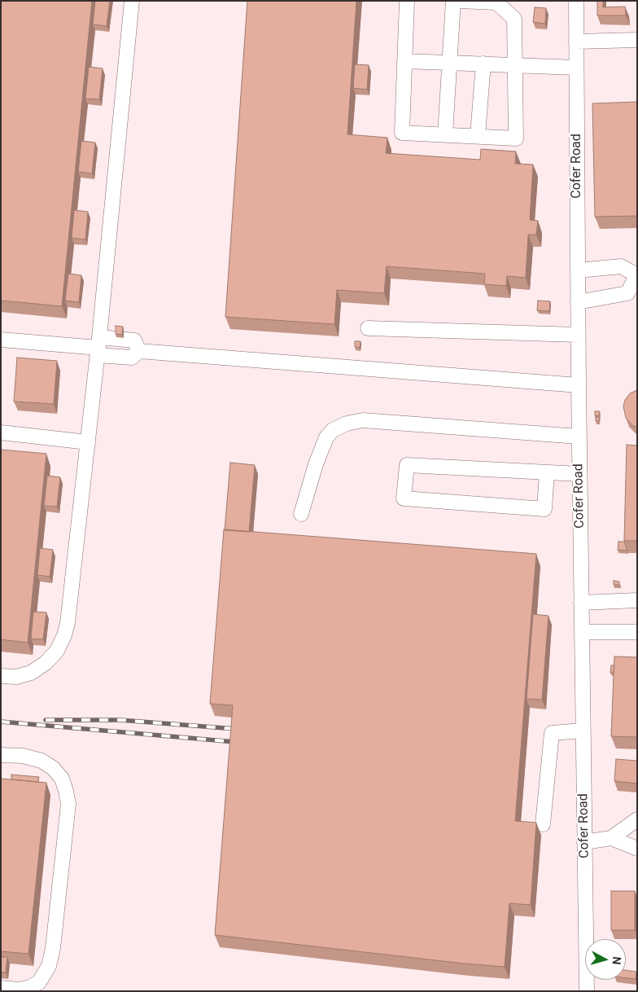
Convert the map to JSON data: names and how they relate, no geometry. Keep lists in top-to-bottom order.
{
  "streets": {
    "street": ["Cofer Road"]
  },
  "north": "right"
}
